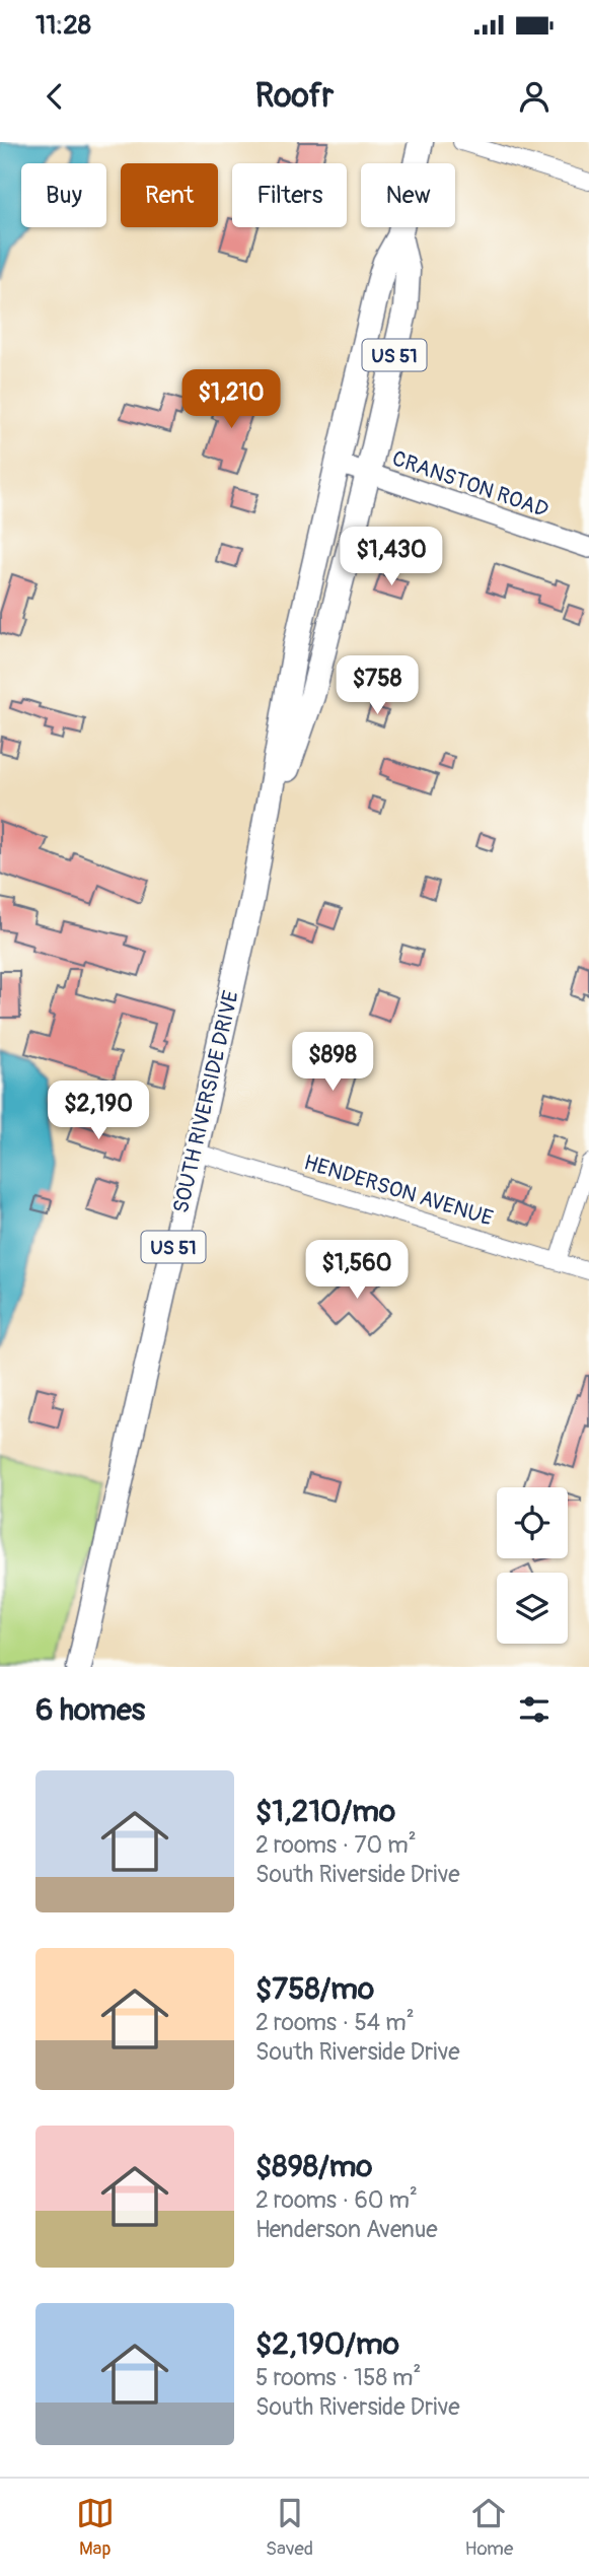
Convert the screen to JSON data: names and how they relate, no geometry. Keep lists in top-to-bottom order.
{
  "streets": {
    "main road": ["US 51", "SOUTH RIVERSIDE DRIVE"],
    "street": ["CRANSTON ROAD", "HENDERSON AVENUE"]
  },
  "crossings": [
    ["CRANSTON ROAD", "SOUTH RIVERSIDE DRIVE"],
    ["SOUTH RIVERSIDE DRIVE", "HENDERSON AVENUE"]
  ],
  "page": {
    "status": "11:28",
    "header": "Roofr",
    "chip": [
      "Buy",
      "Rent",
      "Filters",
      "New"
    ],
    "price": [
      "$1,210",
      "$1,430",
      "$758",
      "$898",
      "$2,190",
      "$1,560"
    ],
    "heading": "6 homes",
    "list": [
      {
        "name": "$1,210/mo",
        "note": "2 rooms · 70 m² · South Riverside Drive"
      },
      {
        "name": "$758/mo",
        "note": "2 rooms · 54 m² · South Riverside Drive"
      },
      {
        "name": "$898/mo",
        "note": "2 rooms · 60 m² · Henderson Avenue"
      },
      {
        "name": "$2,190/mo",
        "note": "5 rooms · 158 m² · South Riverside Drive"
      }
    ],
    "tabs": ["Map", "Saved", "Home"]
  }
}
